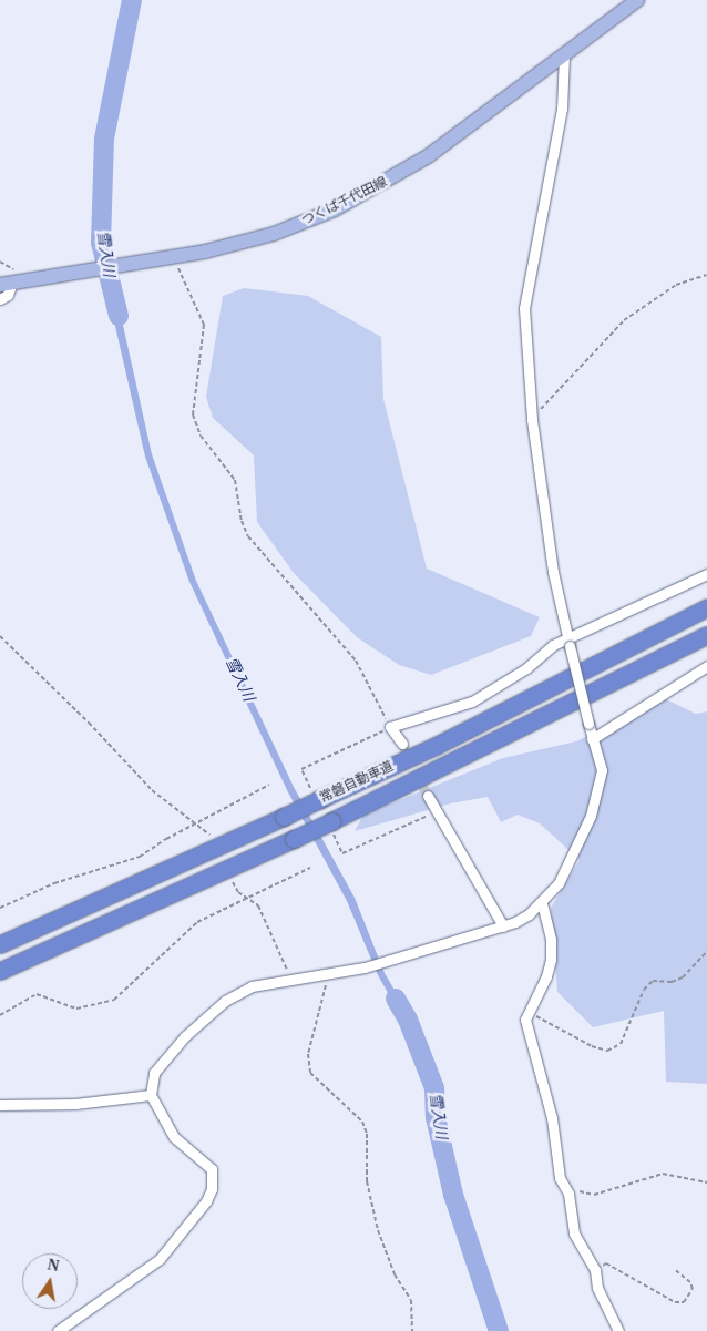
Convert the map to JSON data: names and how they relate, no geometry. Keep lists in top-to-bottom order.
{
  "streets": {
    "highway": ["常磐自動車道"],
    "main road": ["つくば千代田線"]
  },
  "water": ["雪入川"],
  "north": "top"
}
